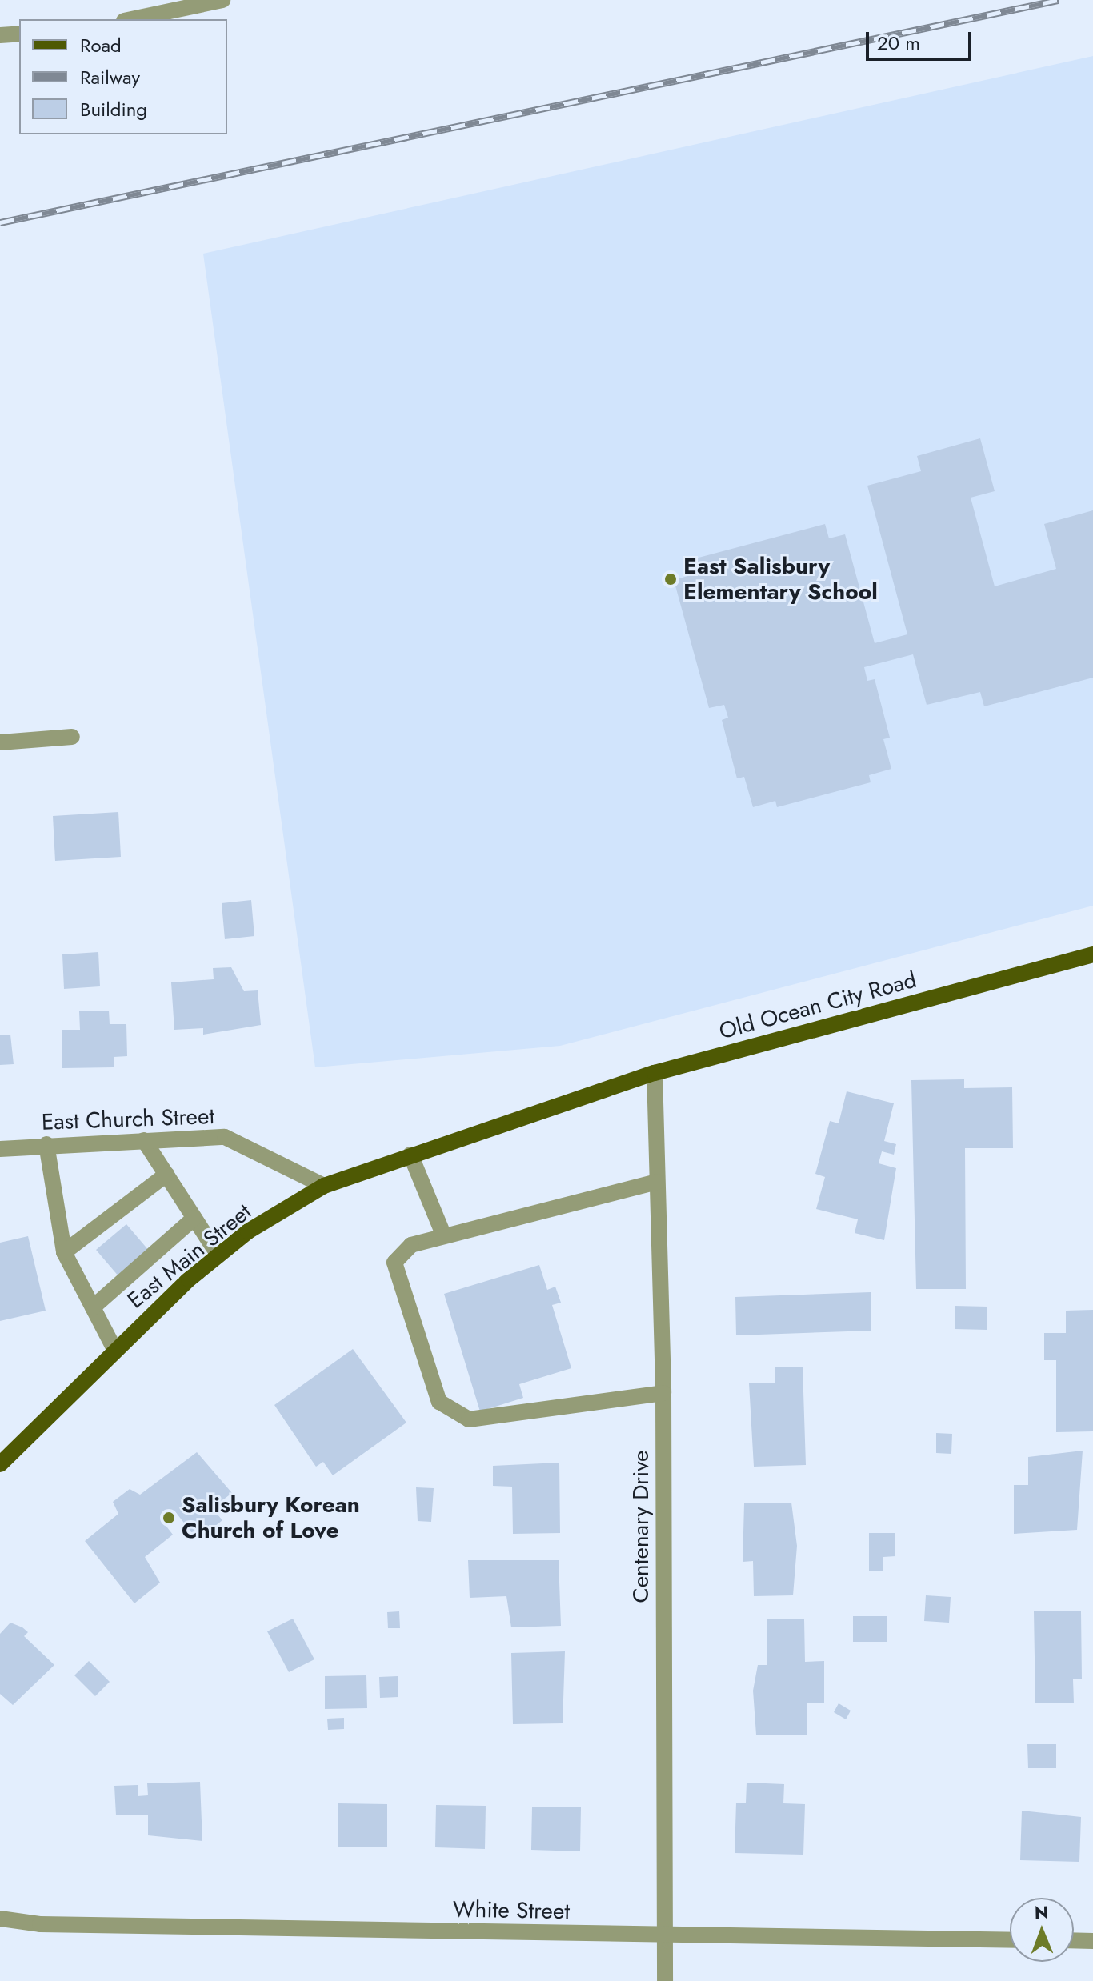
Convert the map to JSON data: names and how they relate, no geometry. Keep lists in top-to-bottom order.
{
  "streets": {
    "main road": ["Old Ocean City Road", "East Main Street"],
    "street": ["East Church Street", "Centenary Drive", "White Street"]
  },
  "crossings": [
    ["Old Ocean City Road", "East Main Street"],
    ["Old Ocean City Road", "Centenary Drive"],
    ["East Church Street", "East Main Street"],
    ["Centenary Drive", "White Street"]
  ],
  "places": ["East Salisbury Elementary School", "Salisbury Korean Church of Love"],
  "legend": ["Road", "Railway", "Building"],
  "scale_bar": "20 m",
  "north": "top"
}
